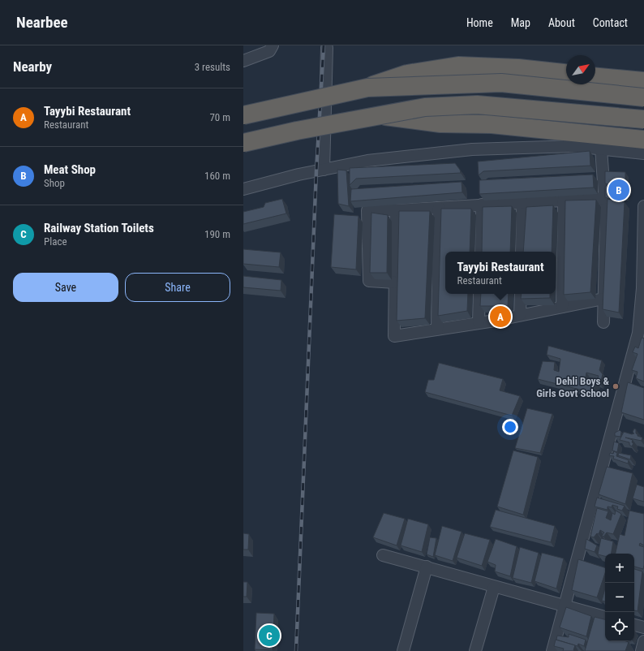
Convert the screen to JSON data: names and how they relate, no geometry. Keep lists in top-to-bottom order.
{
  "places": ["Dehli Boys & Girls Govt School"],
  "north": "top right",
  "page": {
    "header": "Nearbee",
    "nav": [
      "Home",
      "Map",
      "About",
      "Contact"
    ],
    "heading": ["Nearby", "3 results"],
    "list": [
      {
        "mark": "A",
        "name": "Tayybi Restaurant",
        "note": "Restaurant",
        "value": "70 m"
      },
      {
        "mark": "B",
        "name": "Meat Shop",
        "note": "Shop",
        "value": "160 m"
      },
      {
        "mark": "C",
        "name": "Railway Station Toilets",
        "note": "Place",
        "value": "190 m"
      }
    ],
    "pins": ["B", "A", "C"],
    "popup": ["Tayybi Restaurant", "Restaurant"],
    "buttons": ["Save", "Share"],
    "map_buttons": ["+", "−"]
  }
}
